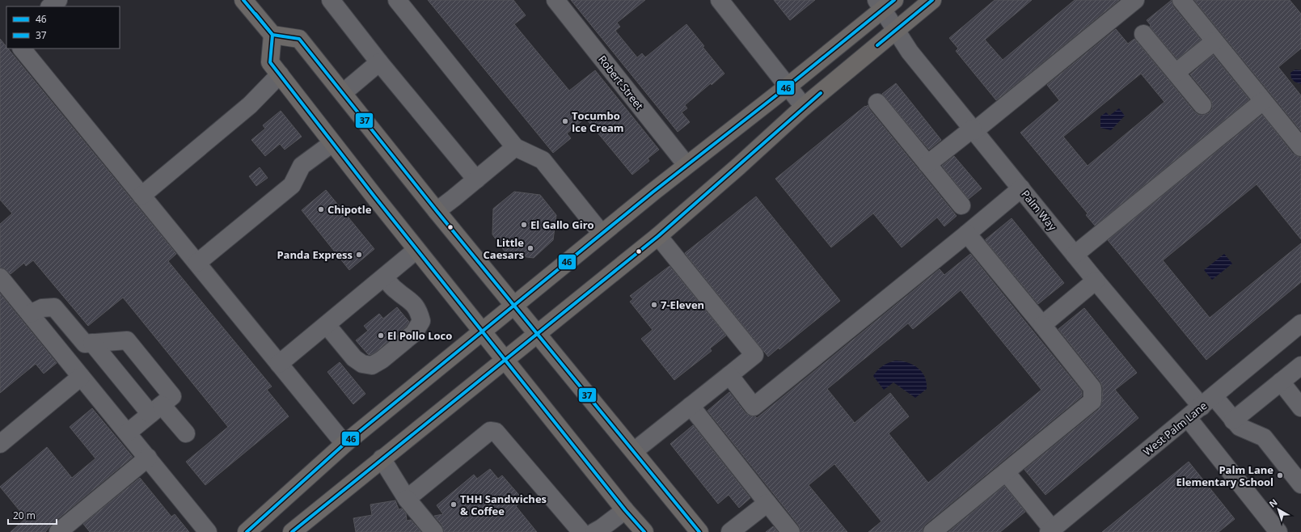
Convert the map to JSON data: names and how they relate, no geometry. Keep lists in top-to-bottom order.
{
  "streets": {
    "street": ["Robert Street", "Palm Way", "West Palm Lane"]
  },
  "crossings": [
    ["Palm Way", "West Palm Lane"]
  ],
  "places": [
    "Tocumbo Ice Cream",
    "Chipotle",
    "El Gallo Giro",
    "Little Caesars",
    "Panda Express",
    "7-Eleven",
    "El Pollo Loco",
    "Palm Lane Elementary School",
    "THH Sandwiches & Coffee"
  ],
  "lines": ["transit line 46", "transit line 37"],
  "legend": ["46", "37"],
  "scale_bar": "20 m",
  "north": "top left"
}
